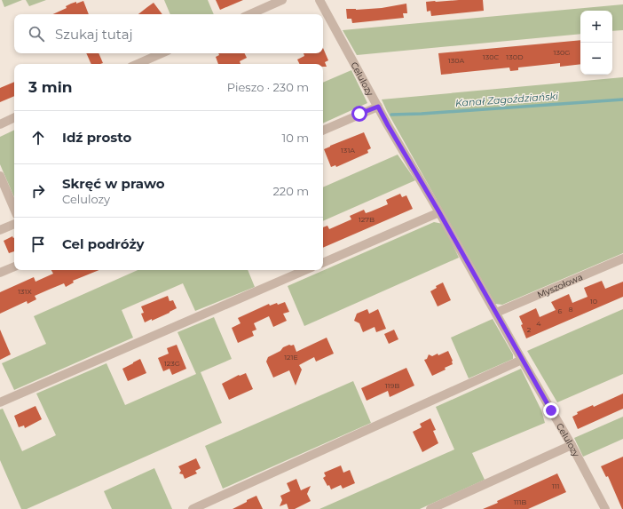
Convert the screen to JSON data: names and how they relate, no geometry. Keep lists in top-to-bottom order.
{
  "streets": {
    "street": ["Celulozy", "Myszołowa"]
  },
  "crossings": [
    ["Celulozy", "Myszołowa"]
  ],
  "water": ["Kanał Zagoździański"],
  "house_numbers": [
    "130G",
    "130C",
    "130D",
    "130A",
    "131A",
    "127B",
    "131X",
    "10",
    "8",
    "6",
    "4",
    "2",
    "121E",
    "123G",
    "119B",
    "111",
    "111B"
  ],
  "page": {
    "map_buttons": ["+", "−"],
    "search": "Szukaj tutaj",
    "heading": ["3 min", "Pieszo · 230 m"],
    "list": [
      ["Idź prosto", "10 m"],
      ["Skręć w prawo", "Celulozy", "220 m"],
      "Cel podróży"
    ]
  }
}
